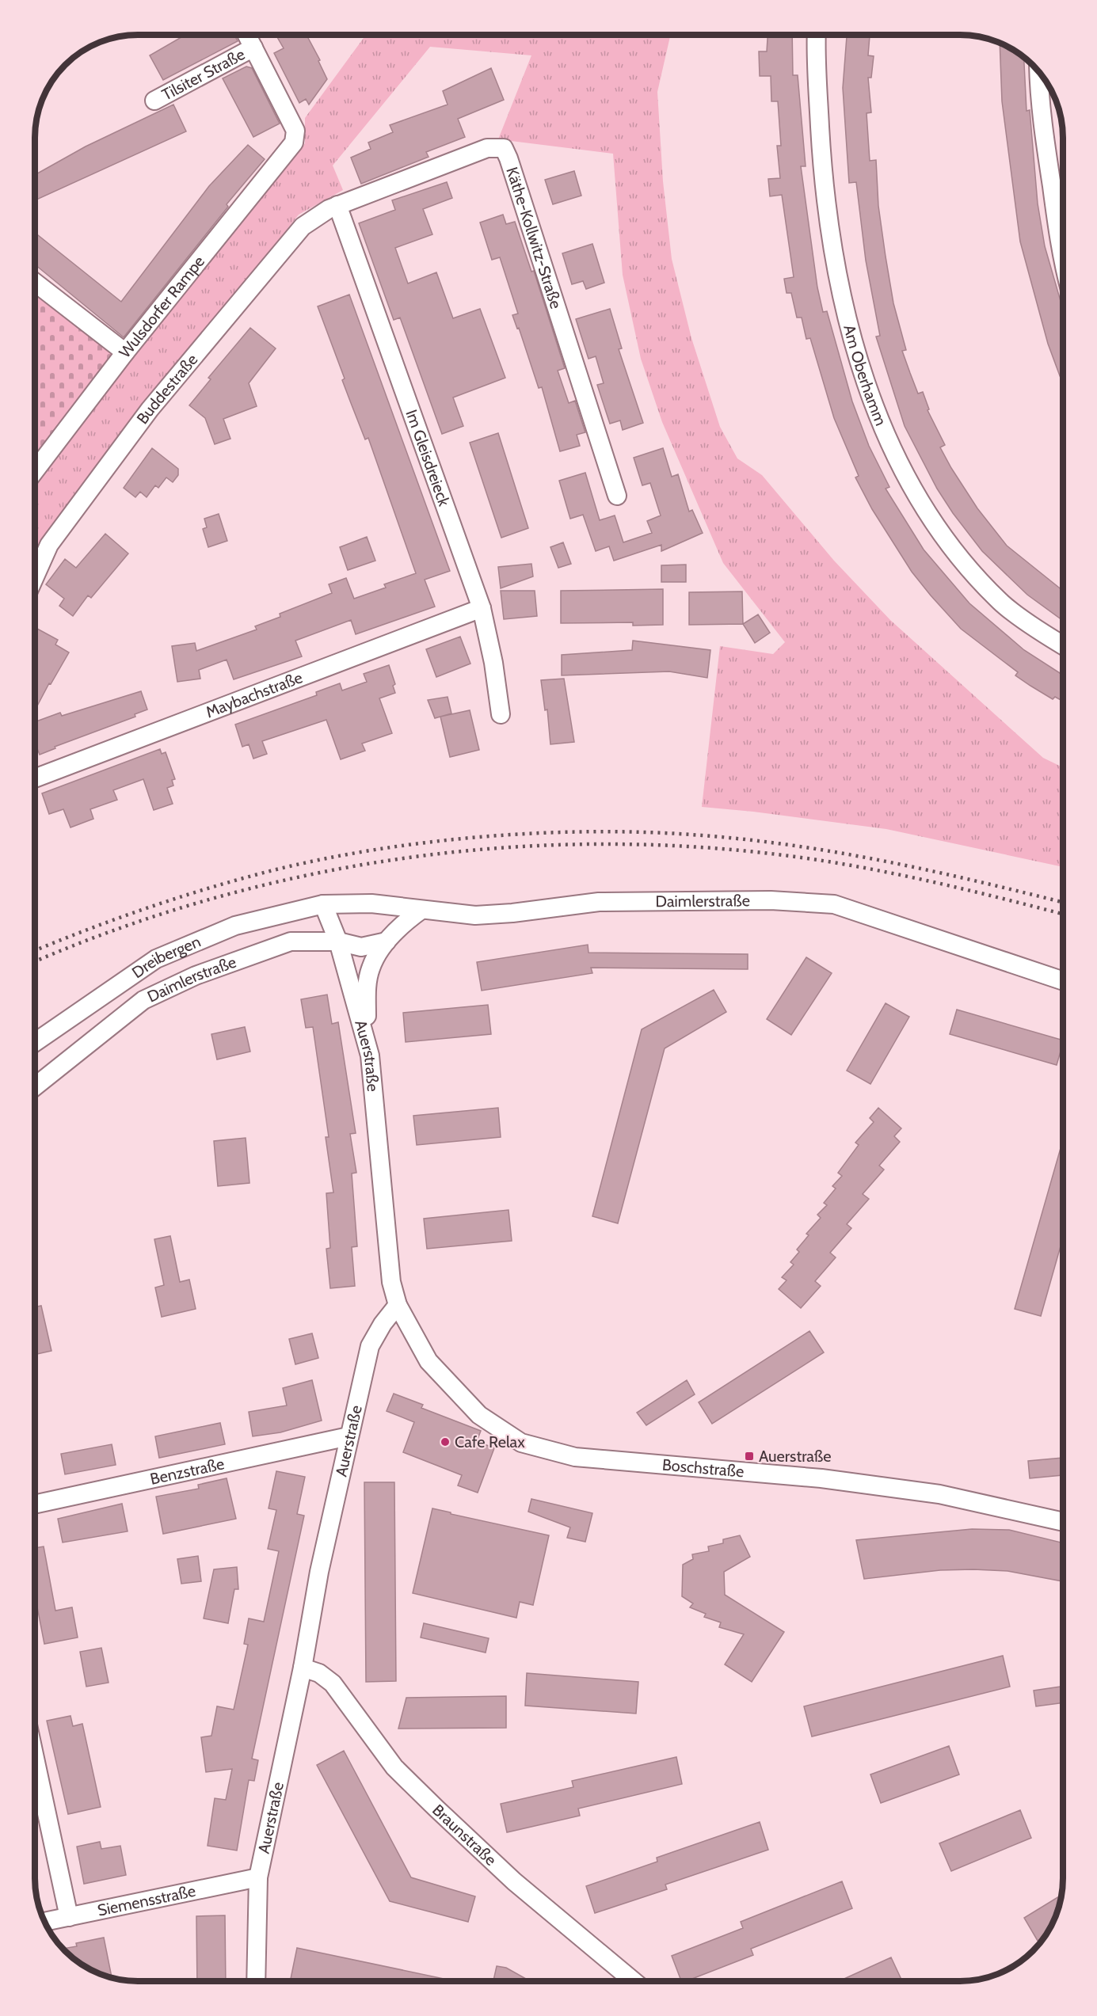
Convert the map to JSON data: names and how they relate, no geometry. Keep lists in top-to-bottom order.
{
  "streets": {
    "street": [
      "Tilsiter Straße",
      "Käthe-Kollwitz-Straße",
      "Wulsdorfer Rampe",
      "Am Oberhamm",
      "Buddestraße",
      "Im Gleisdreieck",
      "Maybachstraße",
      "Daimlerstraße",
      "Dreibergen",
      "Auerstraße",
      "Boschstraße",
      "Benzstraße",
      "Braunstraße",
      "Siemensstraße"
    ]
  },
  "crossings": [
    ["Tilsiter Straße", "Wulsdorfer Rampe"],
    ["Käthe-Kollwitz-Straße", "Buddestraße"],
    ["Käthe-Kollwitz-Straße", "Im Gleisdreieck"],
    ["Buddestraße", "Im Gleisdreieck"],
    ["Im Gleisdreieck", "Maybachstraße"],
    ["Daimlerstraße", "Dreibergen"],
    ["Daimlerstraße", "Auerstraße"],
    ["Dreibergen", "Auerstraße"],
    ["Auerstraße", "Boschstraße"],
    ["Auerstraße", "Benzstraße"],
    ["Auerstraße", "Braunstraße"],
    ["Auerstraße", "Siemensstraße"]
  ],
  "places": {
    "other": ["Cafe Relax"],
    "transit": ["Auerstraße"]
  }
}
